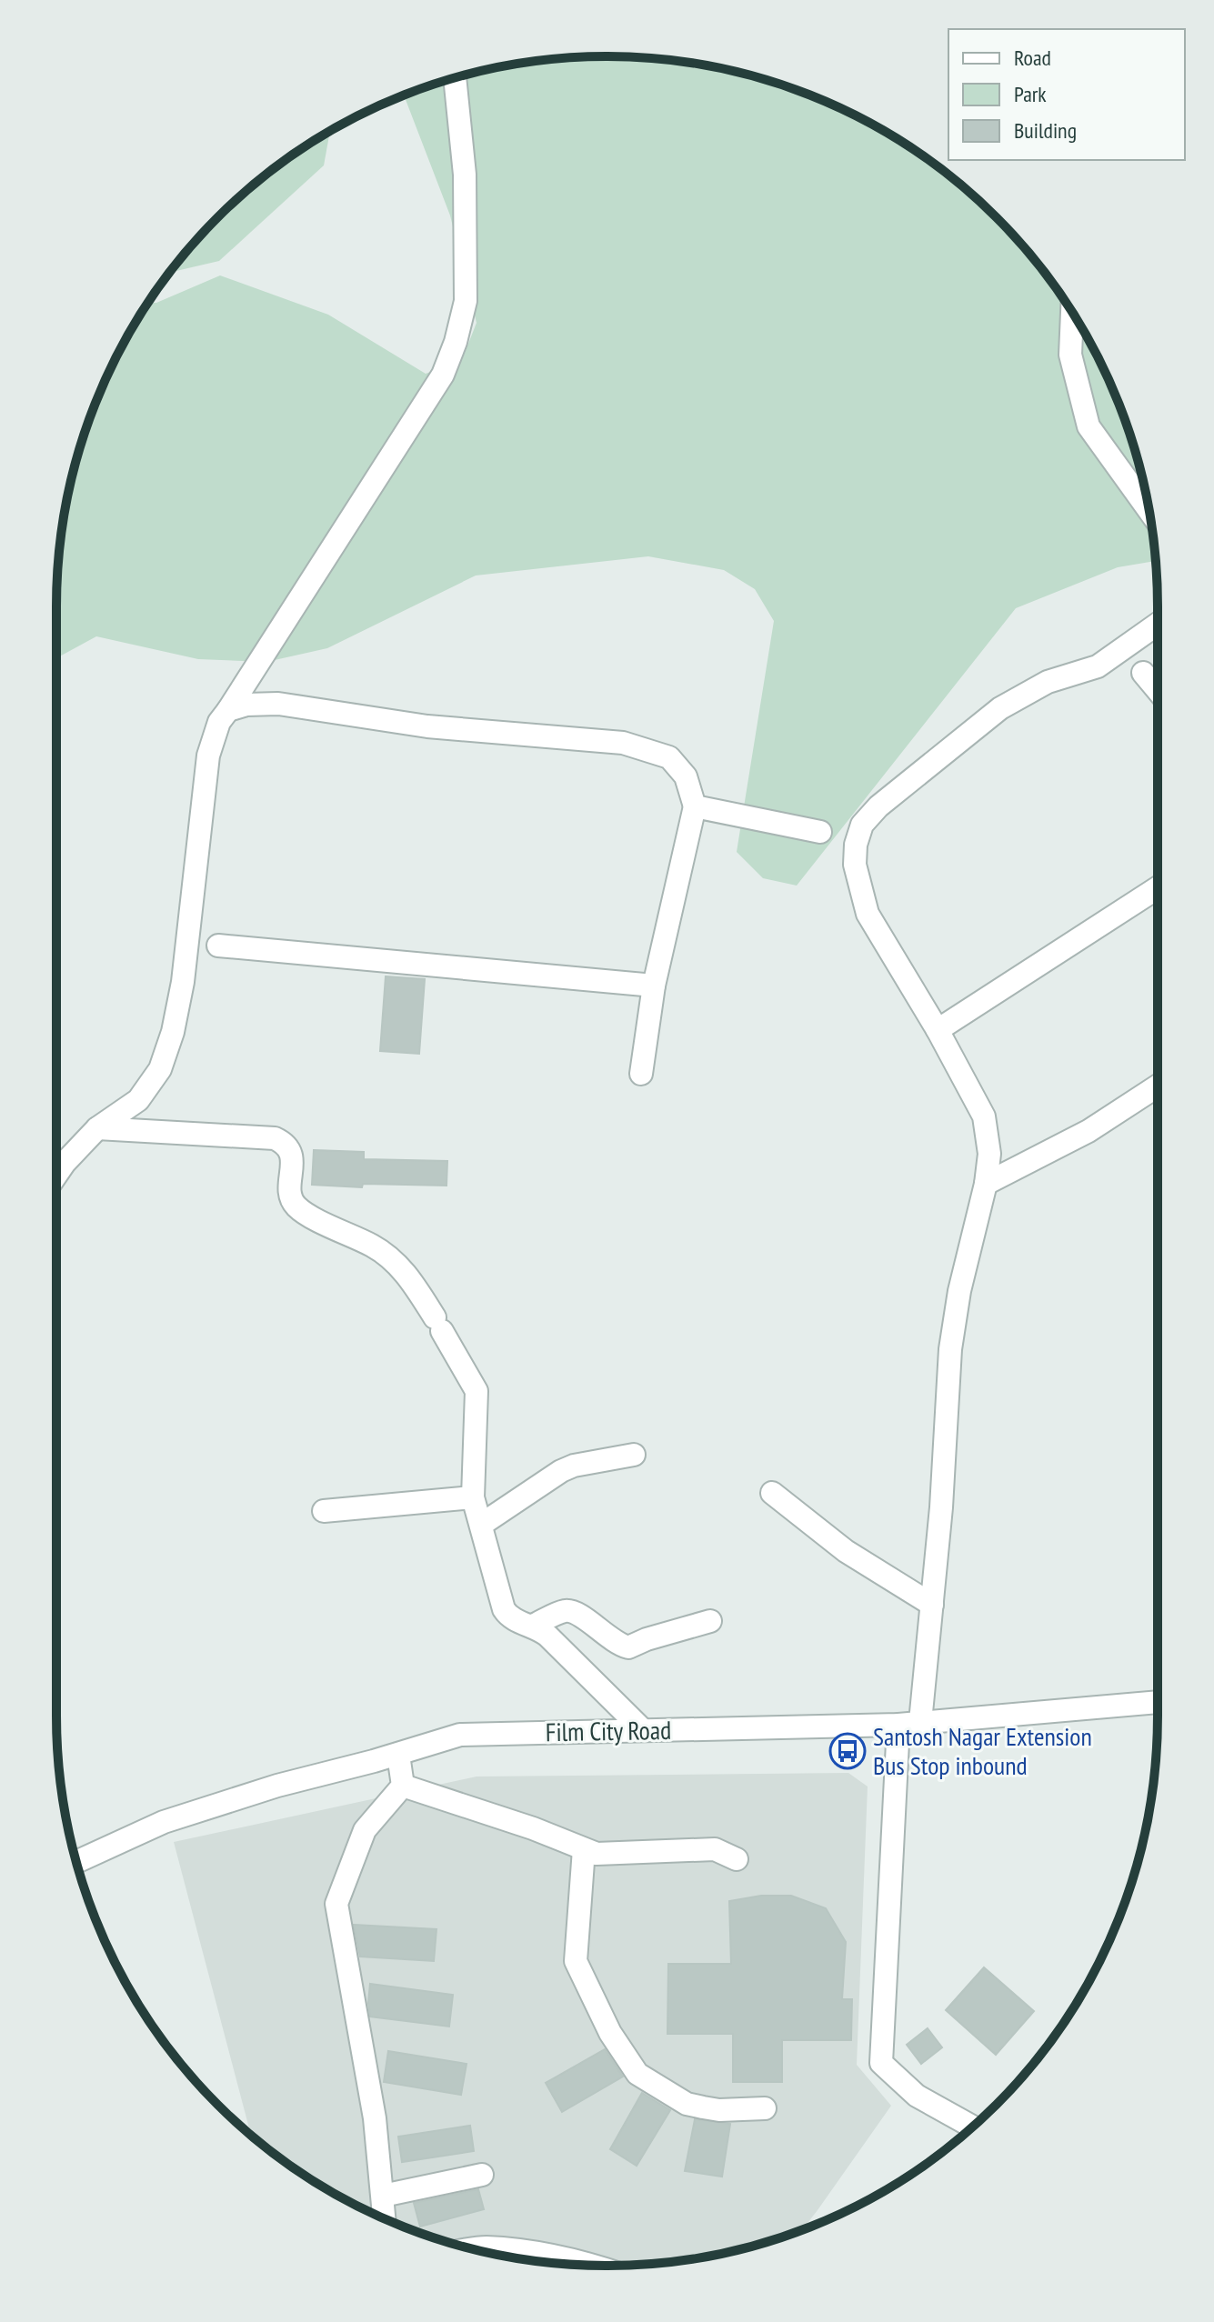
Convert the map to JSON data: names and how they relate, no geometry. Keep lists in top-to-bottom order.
{
  "streets": {
    "street": ["Film City Road"]
  },
  "places": {
    "bus stop": ["Santosh Nagar Extension Bus Stop inbound"]
  },
  "legend": ["Road", "Park", "Building"]
}
